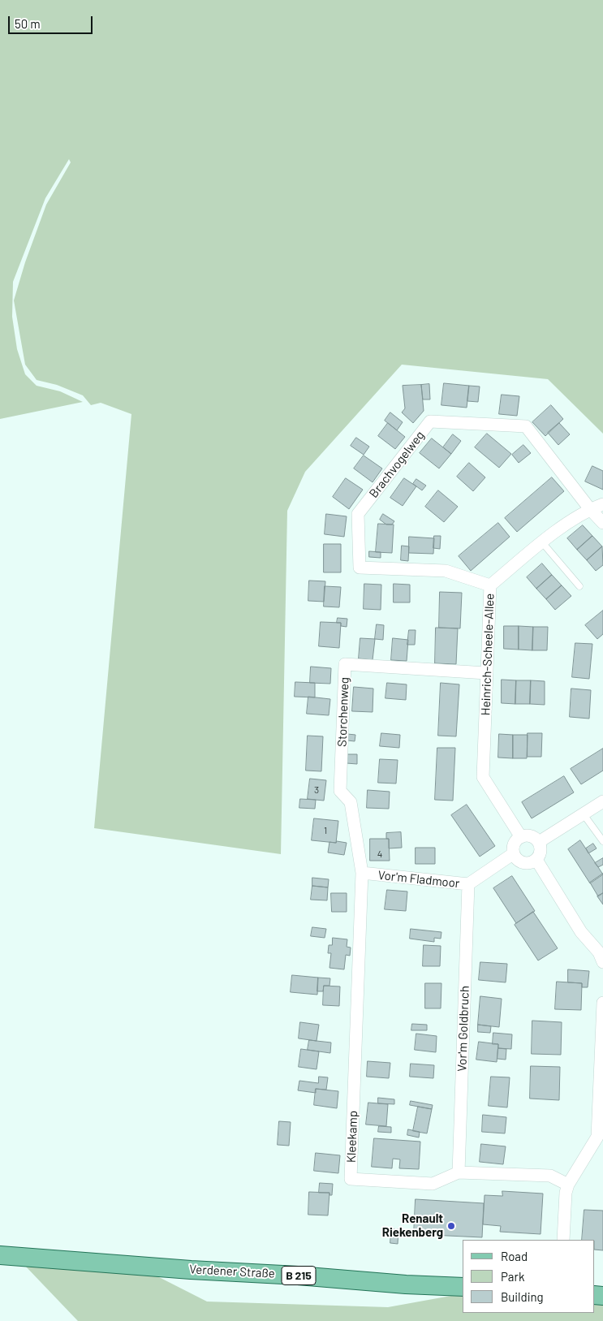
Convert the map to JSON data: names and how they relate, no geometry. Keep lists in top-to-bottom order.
{
  "streets": {
    "main road": ["Verdener Straße", "B 215"],
    "street": [
      "Brachvogelweg",
      "Heinrich-Scheele-Allee",
      "Storchenweg",
      "Vor'm Fladmoor",
      "Vor'm Goldbruch",
      "Kleekamp"
    ]
  },
  "crossings": [
    ["Brachvogelweg", "Heinrich-Scheele-Allee"],
    ["Heinrich-Scheele-Allee", "Storchenweg"],
    ["Heinrich-Scheele-Allee", "Vor'm Fladmoor"],
    ["Storchenweg", "Vor'm Fladmoor"],
    ["Storchenweg", "Kleekamp"],
    ["Vor'm Fladmoor", "Vor'm Goldbruch"],
    ["Vor'm Fladmoor", "Kleekamp"],
    ["Vor'm Goldbruch", "Kleekamp"]
  ],
  "places": ["Renault Riekenberg"],
  "house_numbers": ["3", "1", "4"],
  "legend": ["Road", "Park", "Building"],
  "scale_bar": "50 m"
}
